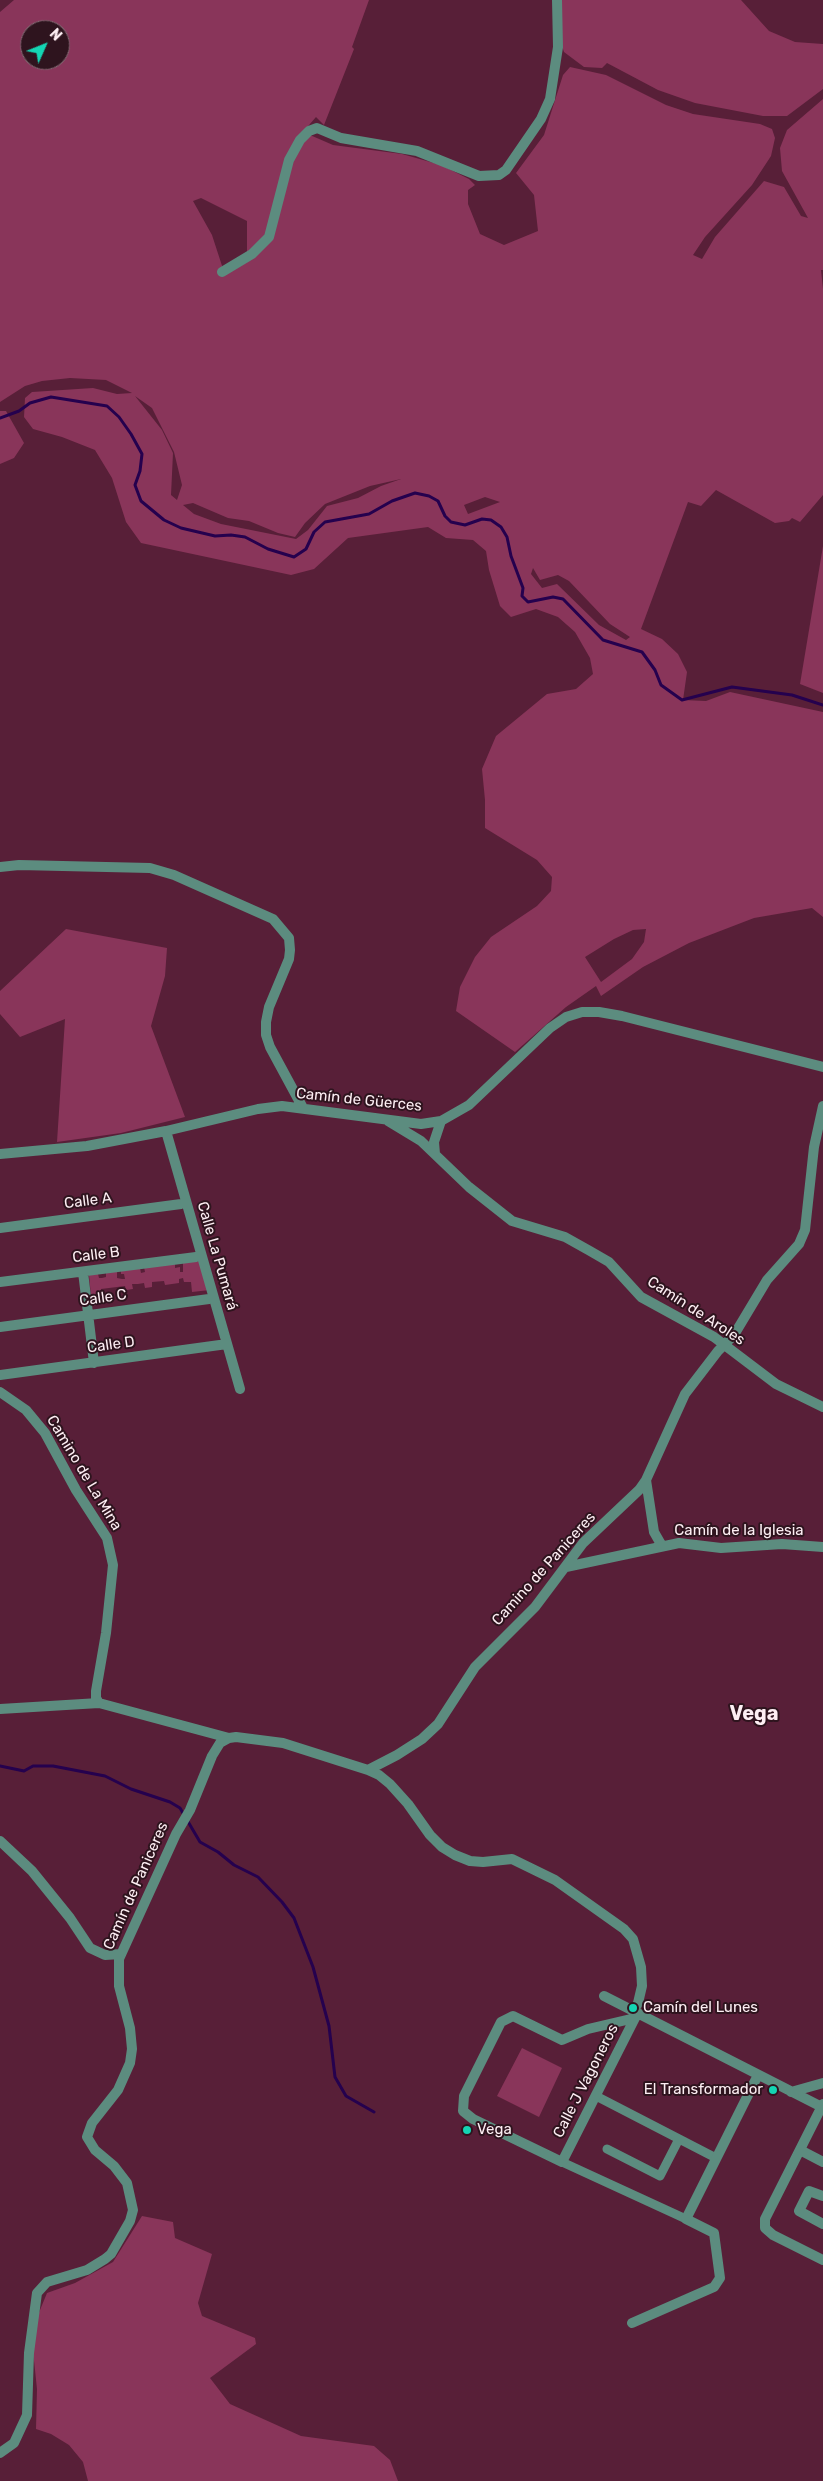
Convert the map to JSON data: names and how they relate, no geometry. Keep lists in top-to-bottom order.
{
  "streets": {
    "street": [
      "Camín de Güerces",
      "Calle A",
      "Calle B",
      "Calle La Pumará",
      "Calle C",
      "Camín de Aroles",
      "Calle D",
      "Camino de La Mina",
      "Camín de la Iglesia",
      "Camino de Paniceres",
      "Camín de Paniceres",
      "Calle J Vagoneros"
    ]
  },
  "crossings": [
    ["Camín de Güerces", "Calle La Pumará"],
    ["Camín de Güerces", "Camín de Aroles"],
    ["Calle La Pumará", "Calle D"],
    ["Camín de Aroles", "Camino de Paniceres"],
    ["Camín de la Iglesia", "Camino de Paniceres"],
    ["Camino de Paniceres", "Calle J Vagoneros"]
  ],
  "districts": ["Vega"],
  "places": ["Camín del Lunes", "El Transformador", "Vega"],
  "north": "top right"
}
